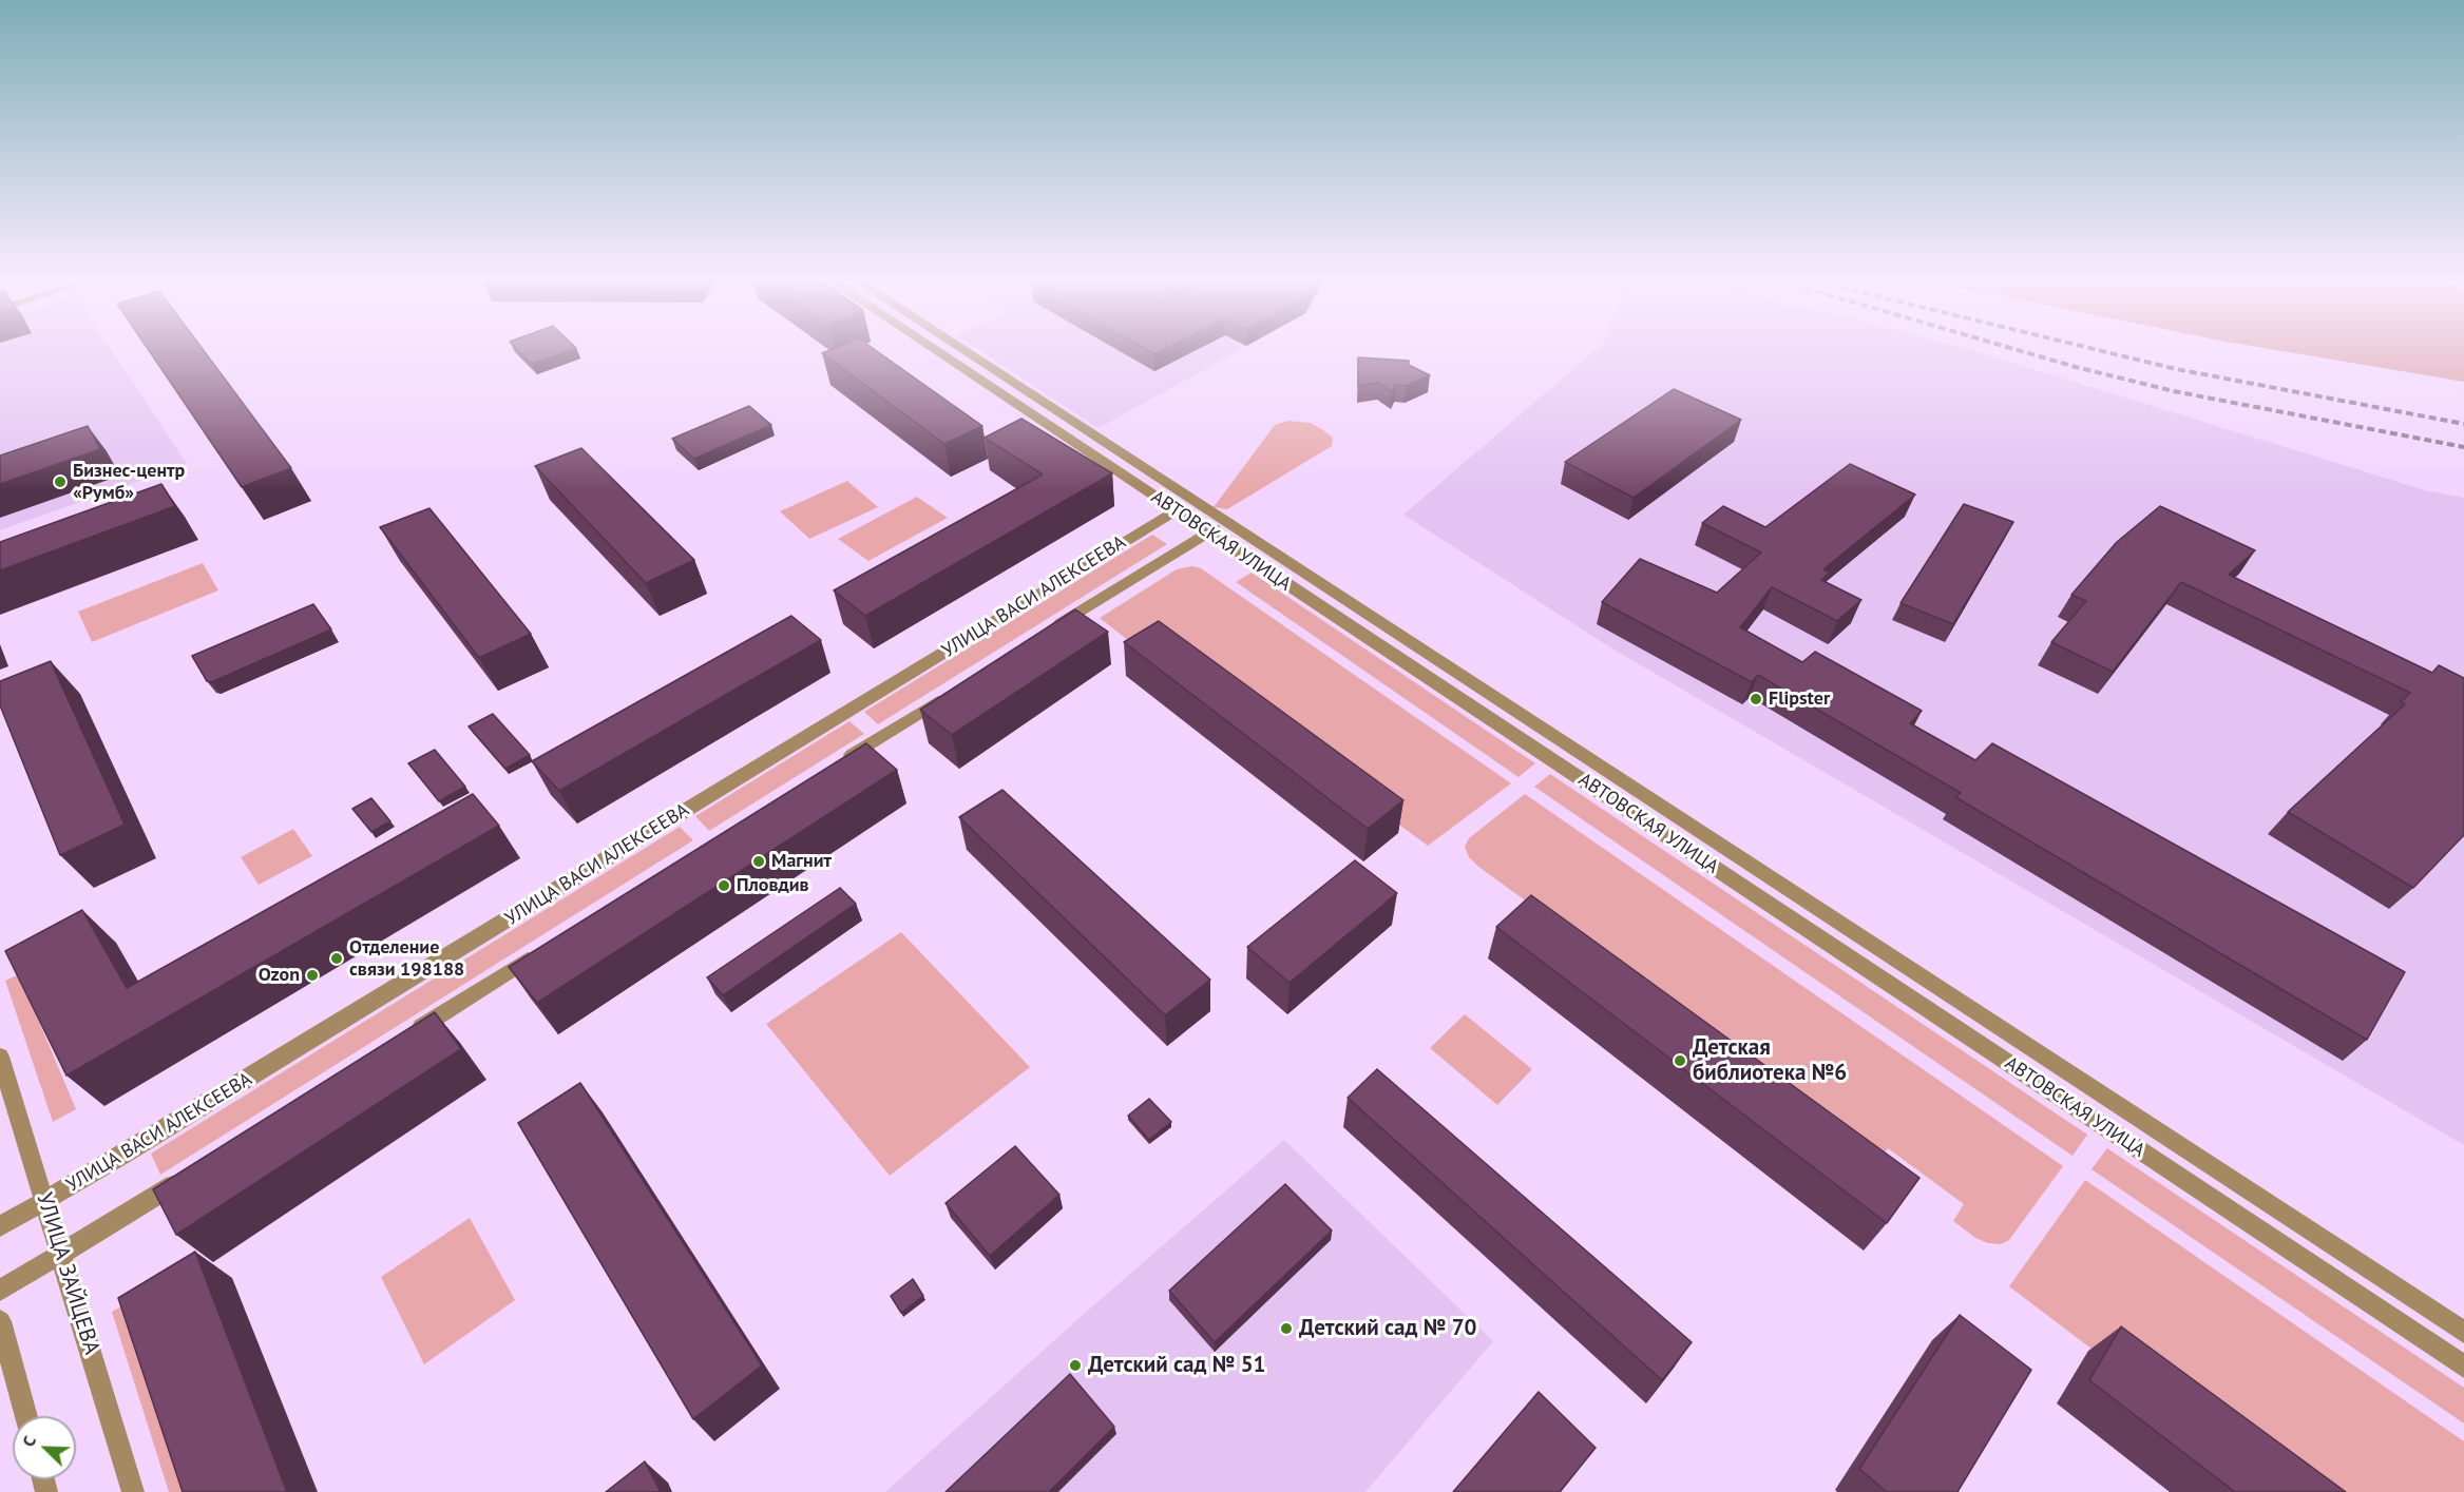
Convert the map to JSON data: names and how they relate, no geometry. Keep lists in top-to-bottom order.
{
  "streets": {
    "street": ["АВТОВСКАЯ УЛИЦА", "УЛИЦА ВАСИ АЛЕКСЕЕВА", "УЛИЦА ЗАЙЦЕВА"]
  },
  "crossings": [
    ["АВТОВСКАЯ УЛИЦА", "УЛИЦА ВАСИ АЛЕКСЕЕВА"],
    ["УЛИЦА ВАСИ АЛЕКСЕЕВА", "УЛИЦА ЗАЙЦЕВА"]
  ],
  "places": [
    "Бизнес-центр «Румб»",
    "Flipster",
    "Магнит",
    "Пловдив",
    "Отделение связи 198188",
    "Ozon",
    "Детская библиотека №6",
    "Детский сад № 70",
    "Детский сад № 51"
  ],
  "north": "top left"
}
